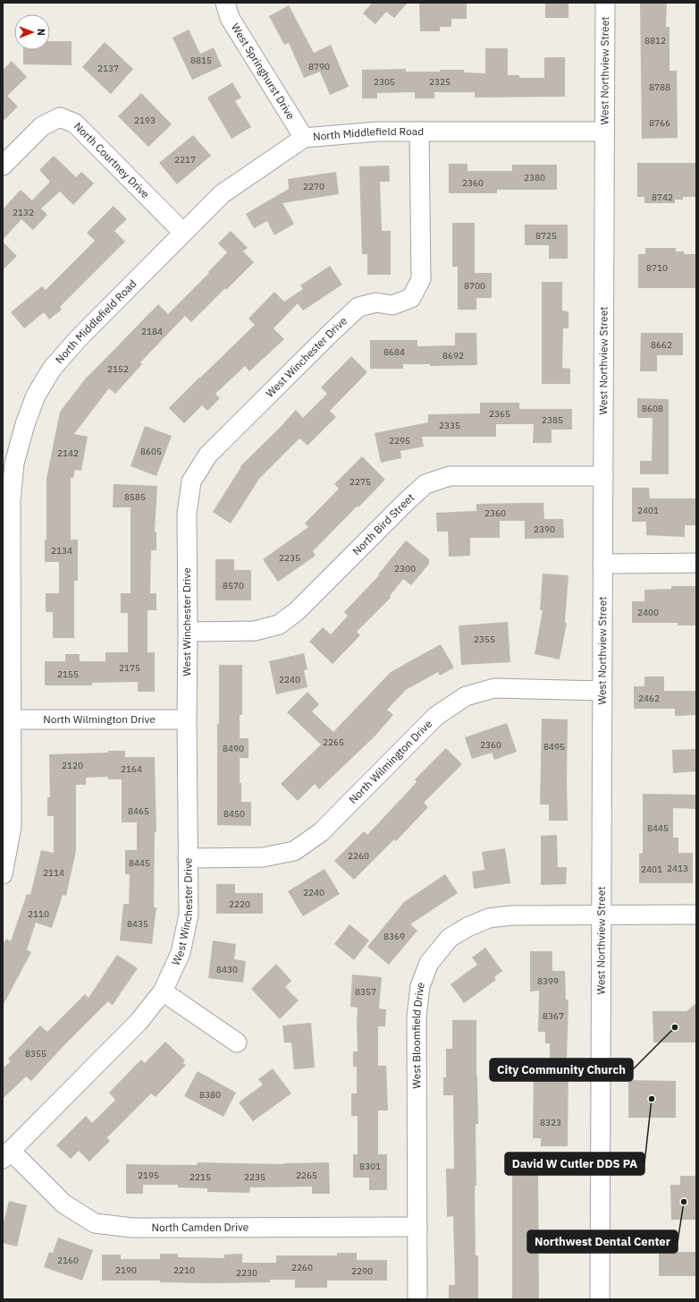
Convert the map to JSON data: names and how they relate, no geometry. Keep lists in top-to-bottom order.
{
  "streets": {
    "street": [
      "West Springhurst Drive",
      "West Northview Street",
      "North Middlefield Road",
      "North Courtney Drive",
      "West Winchester Drive",
      "North Bird Street",
      "North Wilmington Drive",
      "West Bloomfield Drive",
      "North Camden Drive"
    ]
  },
  "crossings": [
    ["West Springhurst Drive", "North Middlefield Road"],
    ["West Northview Street", "North Middlefield Road"],
    ["West Northview Street", "North Bird Street"],
    ["West Northview Street", "North Wilmington Drive"],
    ["West Northview Street", "West Bloomfield Drive"],
    ["North Middlefield Road", "North Courtney Drive"],
    ["North Middlefield Road", "West Winchester Drive"],
    ["North Middlefield Road", "North Wilmington Drive"],
    ["West Winchester Drive", "North Bird Street"],
    ["West Winchester Drive", "North Wilmington Drive"],
    ["West Winchester Drive", "North Camden Drive"],
    ["West Bloomfield Drive", "North Camden Drive"]
  ],
  "places": ["City Community Church", "David W Cutler DDS PA", "Northwest Dental Center"],
  "house_numbers": [
    "8812",
    "8815",
    "8790",
    "2137",
    "2305",
    "2325",
    "8788",
    "2193",
    "8766",
    "2217",
    "2380",
    "2360",
    "2270",
    "8742",
    "2132",
    "8725",
    "8710",
    "8700",
    "2184",
    "8662",
    "8684",
    "8692",
    "2152",
    "8608",
    "2365",
    "2385",
    "2335",
    "2295",
    "8605",
    "2142",
    "2275",
    "8585",
    "2401",
    "2360",
    "2390",
    "2134",
    "2235",
    "2300",
    "8570",
    "2400",
    "2355",
    "2175",
    "2155",
    "2240",
    "2462",
    "2265",
    "2360",
    "8495",
    "8490",
    "2120",
    "2164",
    "8465",
    "8450",
    "8445",
    "2260",
    "8445",
    "2413",
    "2401",
    "2114",
    "2240",
    "2220",
    "2110",
    "8435",
    "8369",
    "8430",
    "8399",
    "8357",
    "8367",
    "8355",
    "8380",
    "8323",
    "8301",
    "2195",
    "2265",
    "2215",
    "2235",
    "2160",
    "2260",
    "2190",
    "2210",
    "2290",
    "2230"
  ],
  "north": "right"
}
